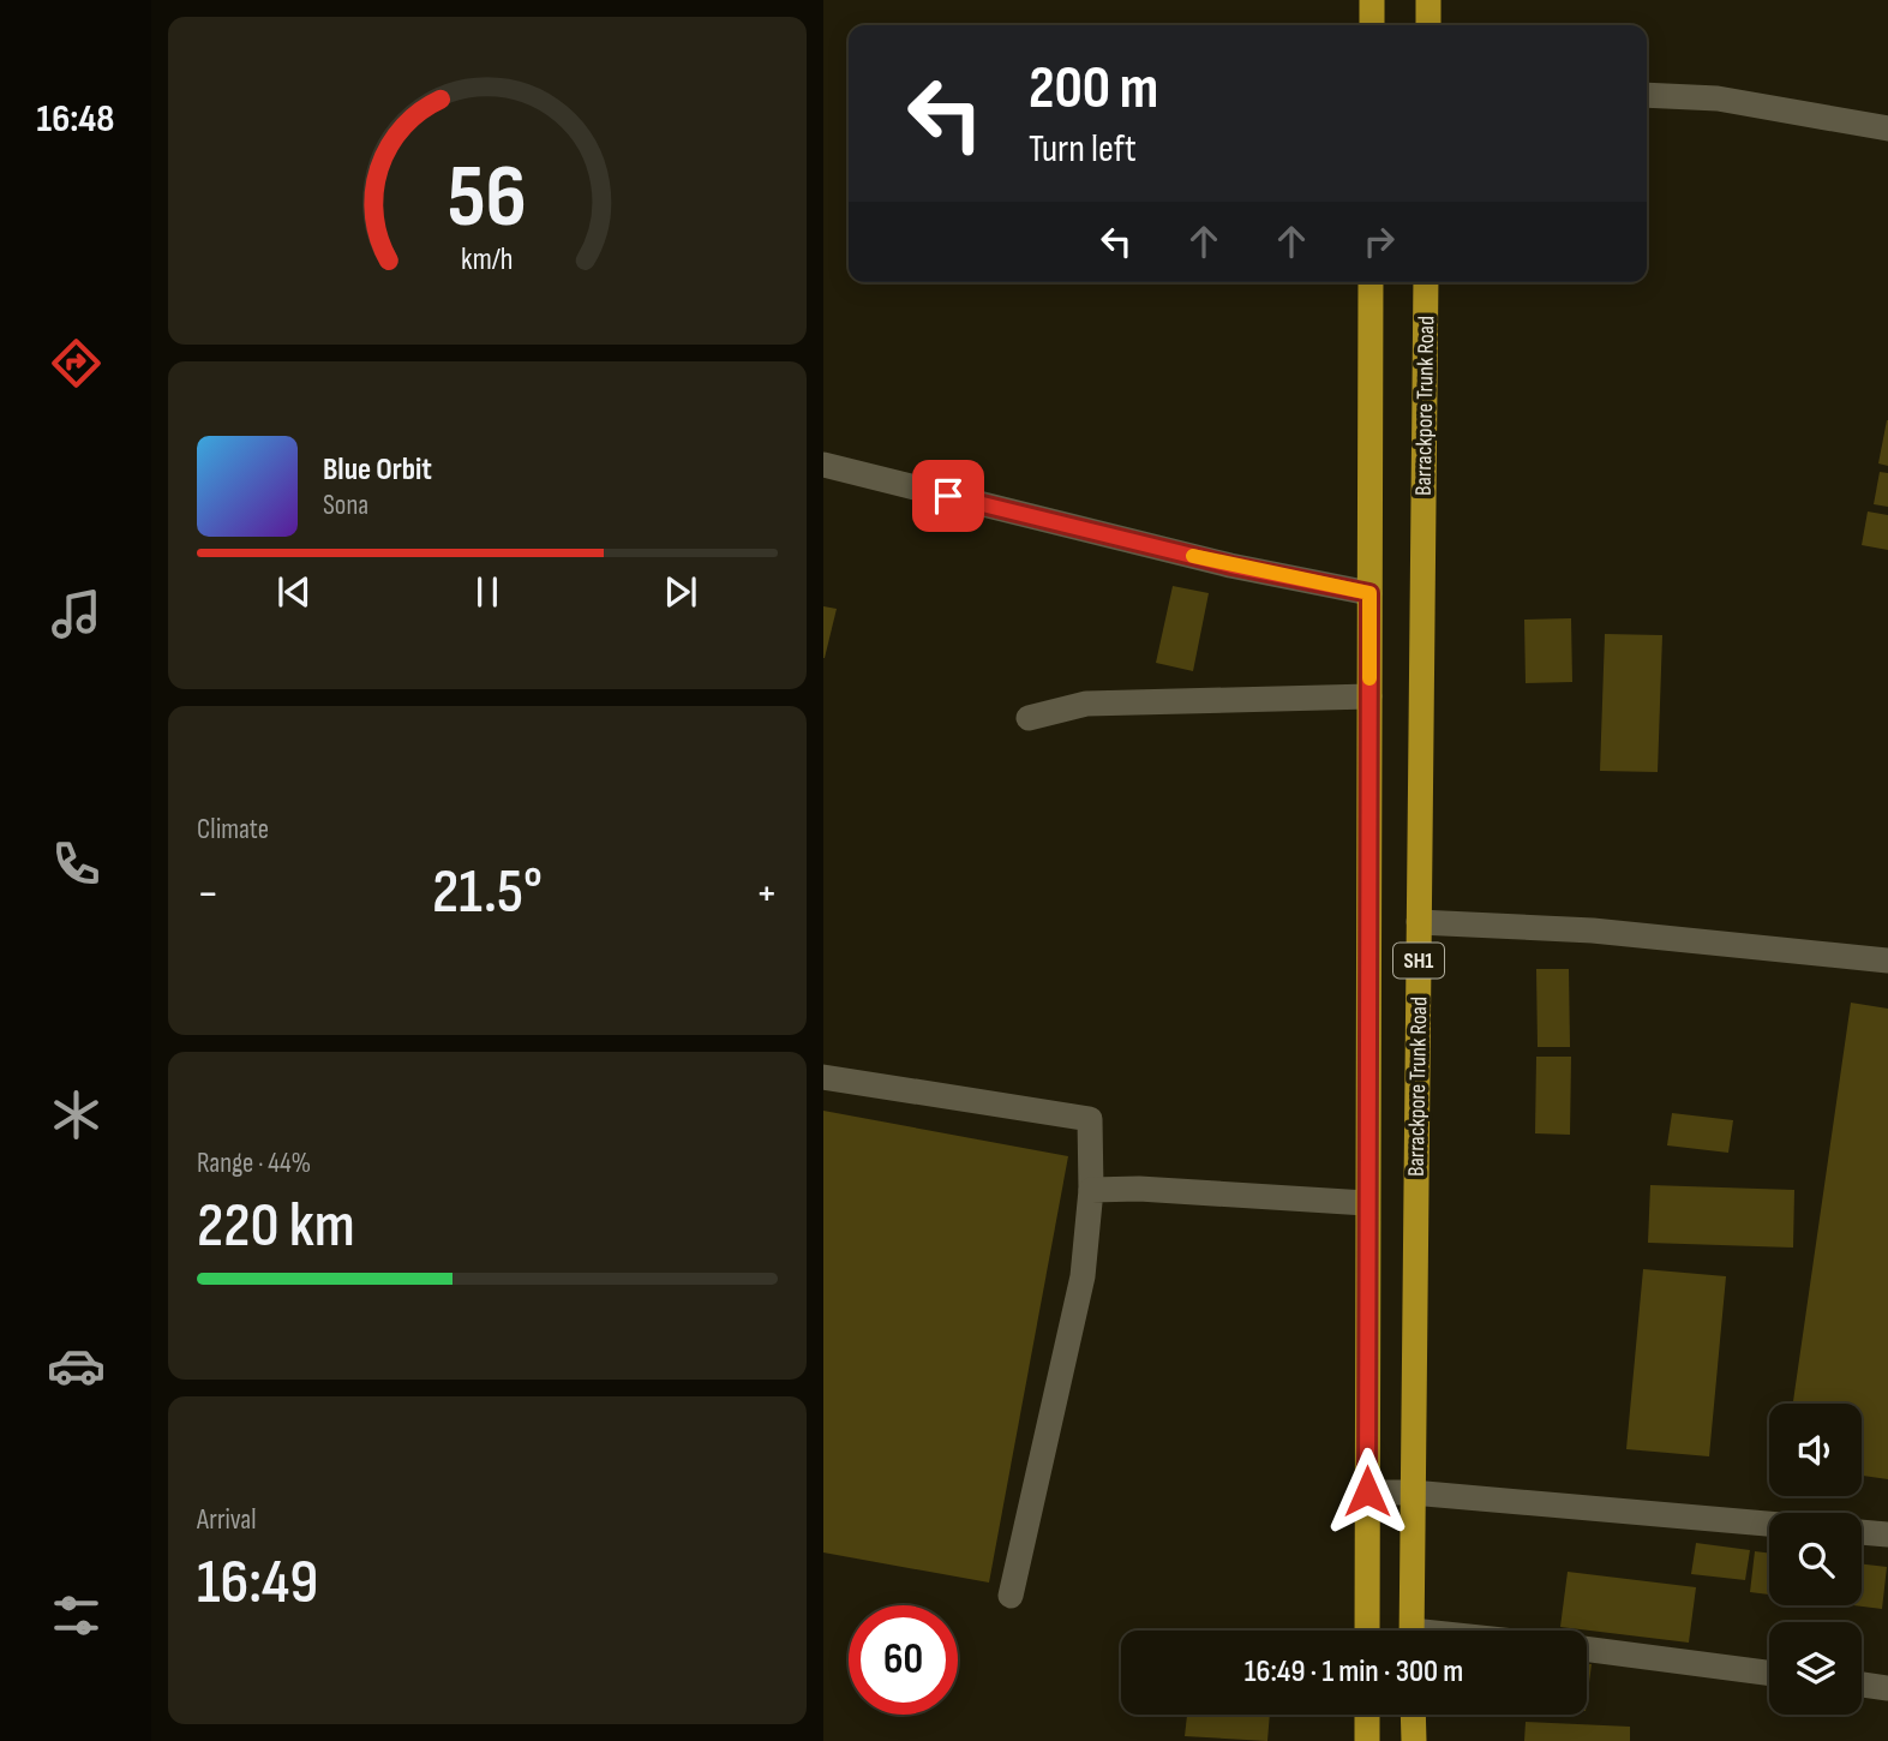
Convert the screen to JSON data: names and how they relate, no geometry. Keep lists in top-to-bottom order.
{
  "streets": {
    "main road": ["Barrackpore Trunk Road", "SH1"]
  },
  "page": {
    "tabs": "16:48",
    "turn": ["200 m", "Turn left"],
    "song": ["Blue Orbit", "Sona"],
    "tile": [
      "Climate",
      ["Range · 44%", "220 km"],
      ["Arrival", "16:49"]
    ],
    "heat": ["−", "21.5°", "+"],
    "limit": "60",
    "trip": "16:49 · 1 min · 300 m",
    "gauge": ["56", "km/h"]
  }
}
